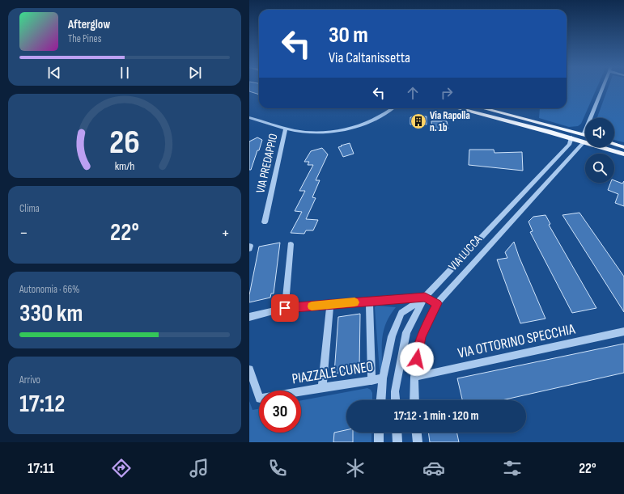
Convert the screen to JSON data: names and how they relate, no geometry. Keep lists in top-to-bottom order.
{
  "streets": {
    "street": [
      "VIA PREDAPPIO",
      "VIA LUCCA",
      "VIA OTTORINO SPECCHIA",
      "PIAZZALE CUNEO"
    ]
  },
  "crossings": [
    ["VIA LUCCA", "VIA OTTORINO SPECCHIA"],
    ["VIA LUCCA", "PIAZZALE CUNEO"]
  ],
  "places": {
    "building": ["Via Rapolla n. 1b"]
  },
  "page": {
    "turn": ["30 m", "Via Caltanissetta"],
    "song": ["Afterglow", "The Pines"],
    "tile": [
      "Clima",
      ["Autonomia · 66%", "330 km"],
      ["Arrivo", "17:12"]
    ],
    "heat": ["−", "22°", "+"],
    "limit": "30",
    "trip": "17:12 · 1 min · 120 m",
    "tabs": ["17:11", "22°"],
    "gauge": ["26", "km/h"]
  }
}
